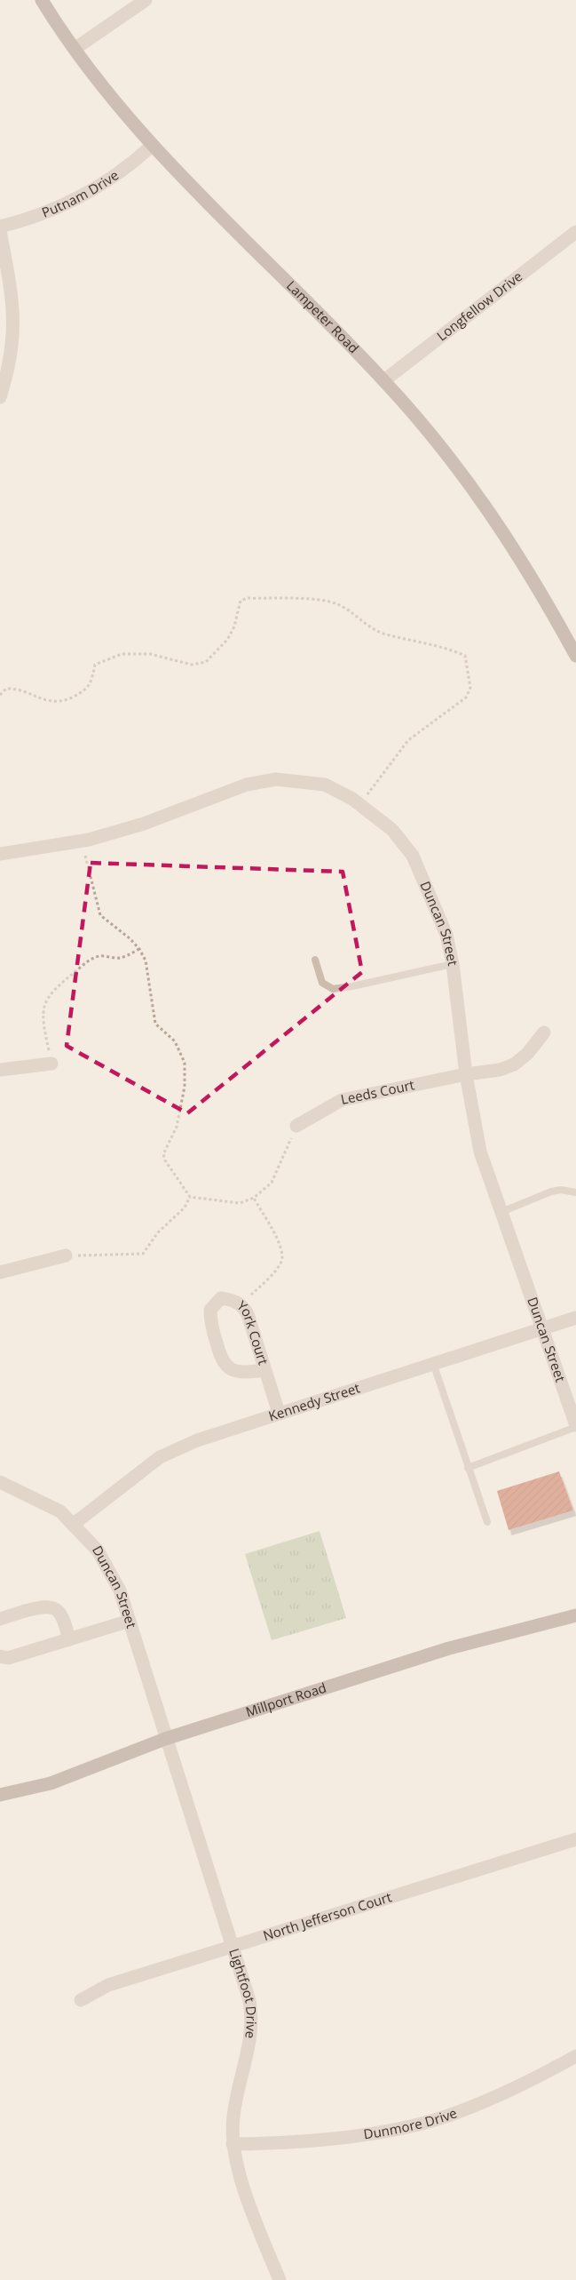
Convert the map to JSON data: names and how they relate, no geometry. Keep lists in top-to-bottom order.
{
  "streets": {
    "main road": ["Lampeter Road", "Millport Road"],
    "street": [
      "Putnam Drive",
      "Longfellow Drive",
      "Duncan Street",
      "Leeds Court",
      "York Court",
      "Kennedy Street",
      "North Jefferson Court",
      "Lightfoot Drive",
      "Dunmore Drive"
    ]
  },
  "crossings": [
    ["Putnam Drive", "Lampeter Road"],
    ["Longfellow Drive", "Lampeter Road"],
    ["Duncan Street", "Leeds Court"],
    ["Duncan Street", "Kennedy Street"],
    ["Duncan Street", "Millport Road"],
    ["Duncan Street", "Lightfoot Drive"],
    ["York Court", "Kennedy Street"],
    ["Millport Road", "Lightfoot Drive"],
    ["North Jefferson Court", "Lightfoot Drive"],
    ["Lightfoot Drive", "Dunmore Drive"]
  ]
}
